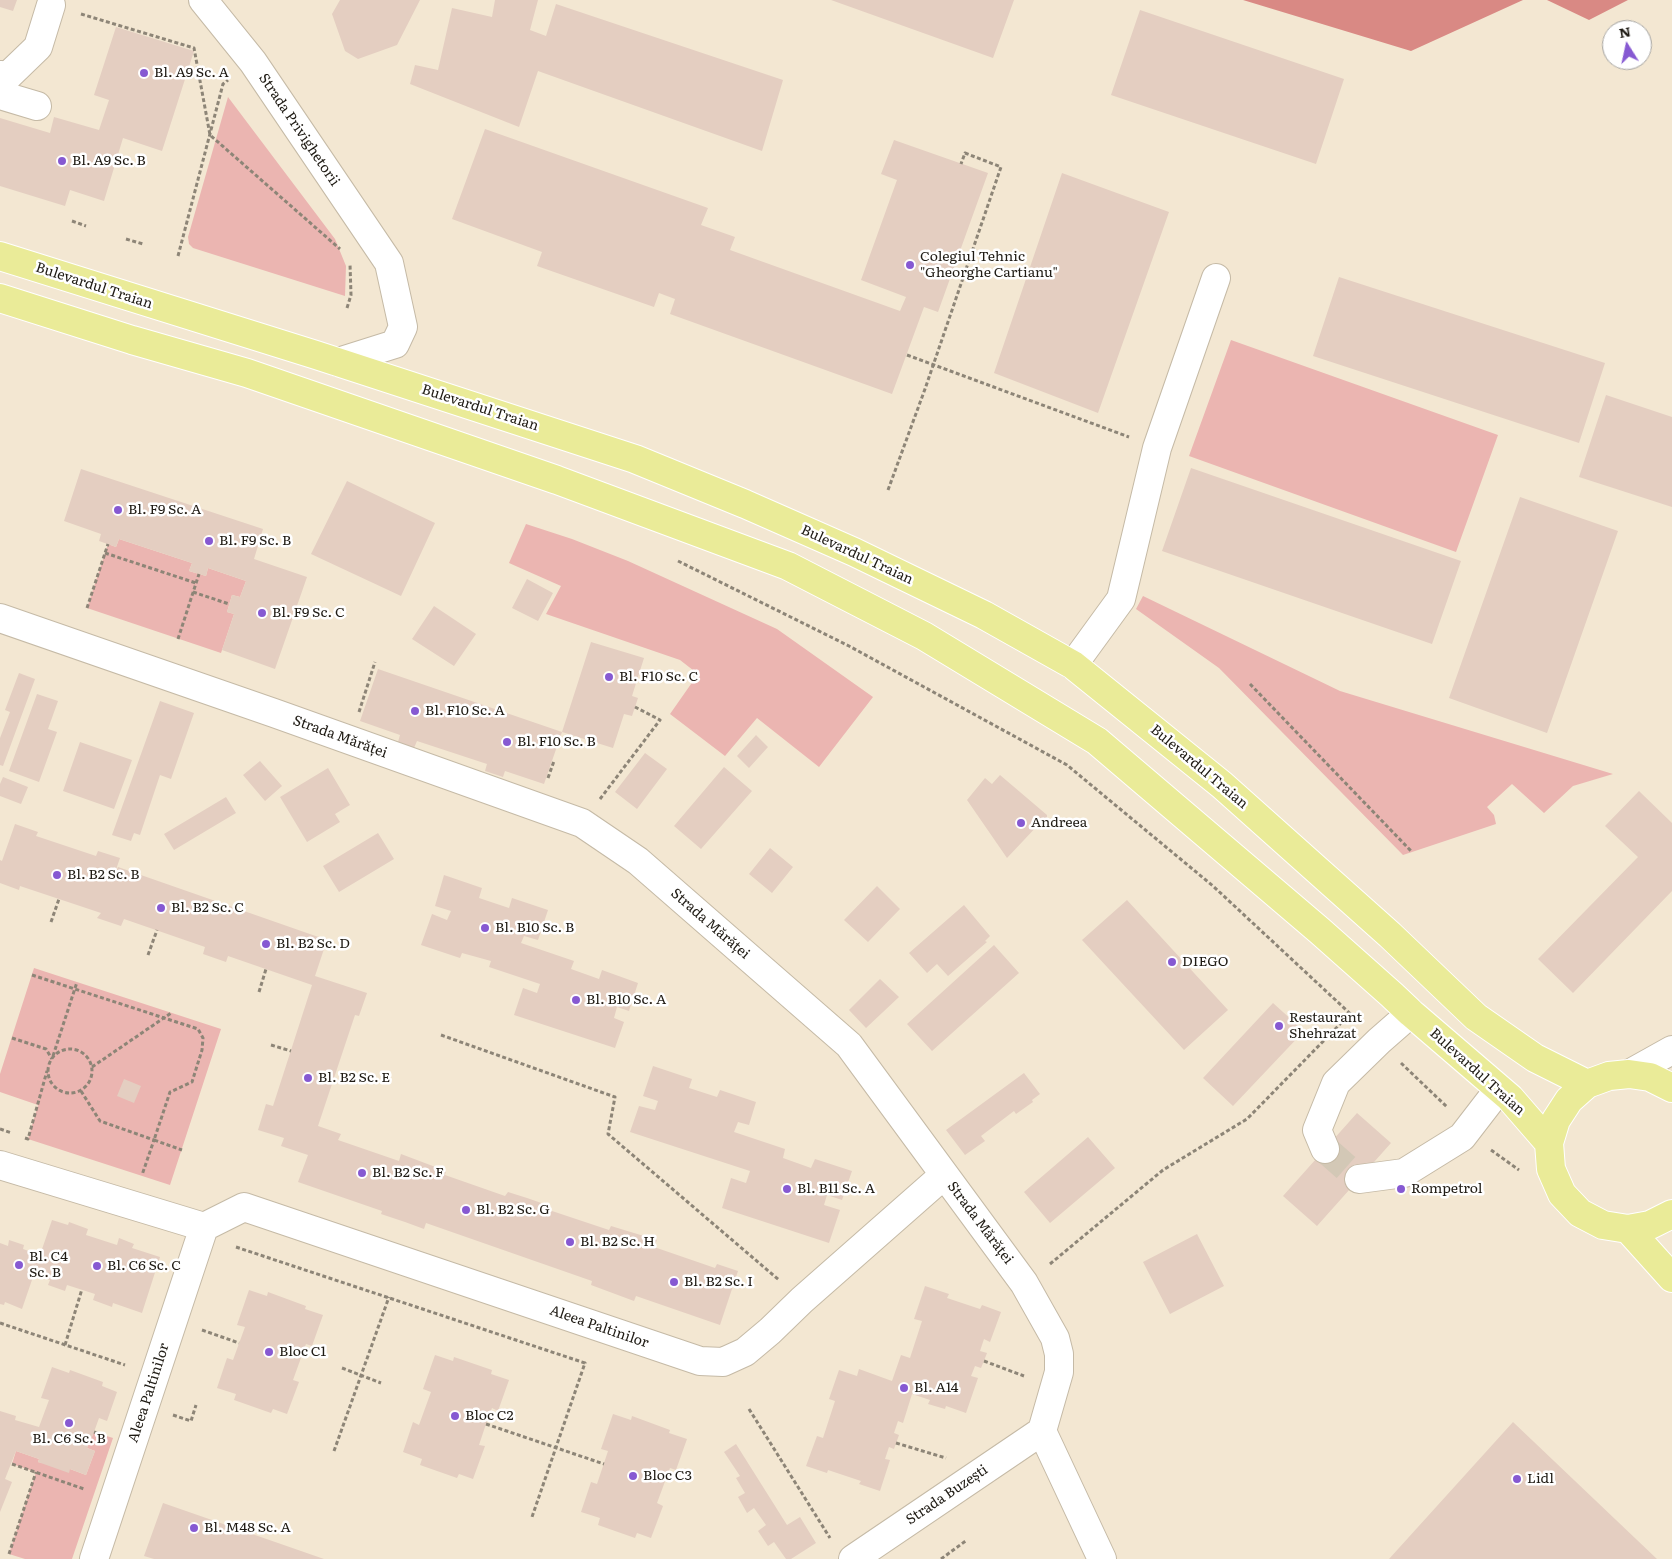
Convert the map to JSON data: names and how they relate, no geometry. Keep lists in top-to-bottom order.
{
  "streets": {
    "main road": ["Bulevardul Traian"],
    "street": [
      "Strada Privighetorii",
      "Strada Mărăței",
      "Aleea Paltinilor",
      "Strada Buzești"
    ]
  },
  "crossings": [
    ["Strada Privighetorii", "Bulevardul Traian"],
    ["Strada Mărăței", "Aleea Paltinilor"],
    ["Strada Mărăței", "Strada Buzești"]
  ],
  "places": [
    "Bl. A9 Sc. A",
    "Bl. A9 Sc. B",
    "Colegiul Tehnic \"Gheorghe Cartianu\"",
    "Bl. F9 Sc. A",
    "Bl. F9 Sc. B",
    "Bl. F9 Sc. C",
    "Bl. F10 Sc. C",
    "Bl. F10 Sc. A",
    "Bl. F10 Sc. B",
    "Andreea",
    "Bl. B2 Sc. B",
    "Bl. B2 Sc. C",
    "Bl. B10 Sc. B",
    "Bl. B2 Sc. D",
    "DIEGO",
    "Bl. B10 Sc. A",
    "Restaurant Shehrazat",
    "Bl. B2 Sc. E",
    "Bl. B2 Sc. F",
    "Bl. B11 Sc. A",
    "Rompetrol",
    "Bl. B2 Sc. G",
    "Bl. B2 Sc. H",
    "Bl. C4 Sc. B",
    "Bl. C6 Sc. C",
    "Bl. B2 Sc. I",
    "Bloc C1",
    "Bl. A14",
    "Bloc C2",
    "Bl. C6 Sc. B",
    "Bloc C3",
    "Lidl",
    "Bl. M48 Sc. A"
  ],
  "north": "top"
}
